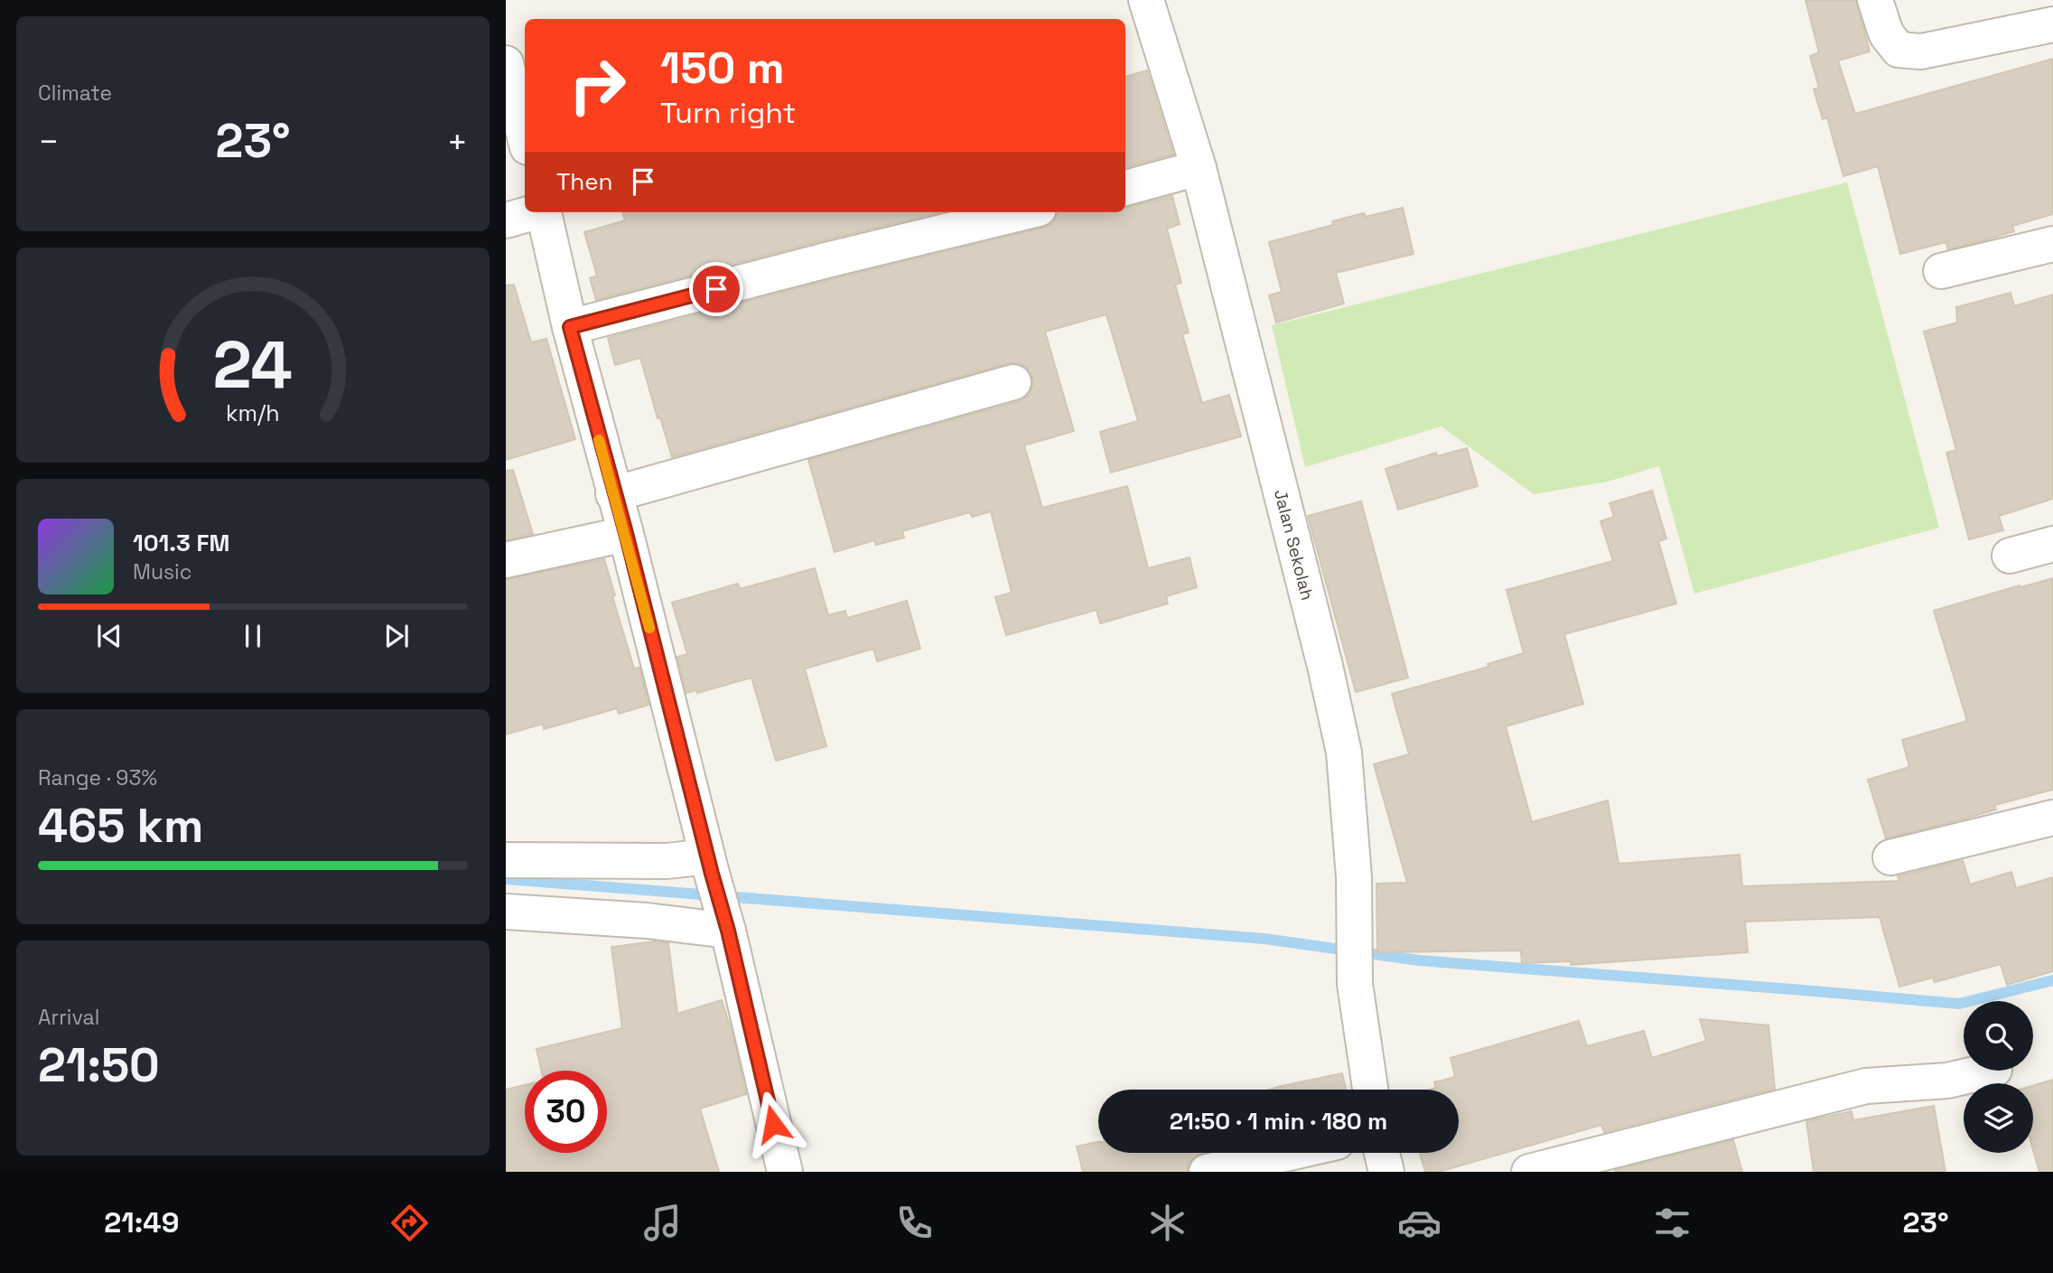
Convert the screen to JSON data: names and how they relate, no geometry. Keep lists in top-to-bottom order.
{
  "streets": {
    "street": ["Jalan Sekolah"]
  },
  "page": {
    "tile": [
      "Climate",
      ["Range · 93%", "465 km"],
      ["Arrival", "21:50"]
    ],
    "turn": ["150 m", "Turn right"],
    "heat": ["−", "23°", "+"],
    "then": "Then",
    "song": ["101.3 FM", "Music"],
    "limit": "30",
    "trip": "21:50 · 1 min · 180 m",
    "tabs": ["21:49", "23°"],
    "gauge": ["24", "km/h"]
  }
}
